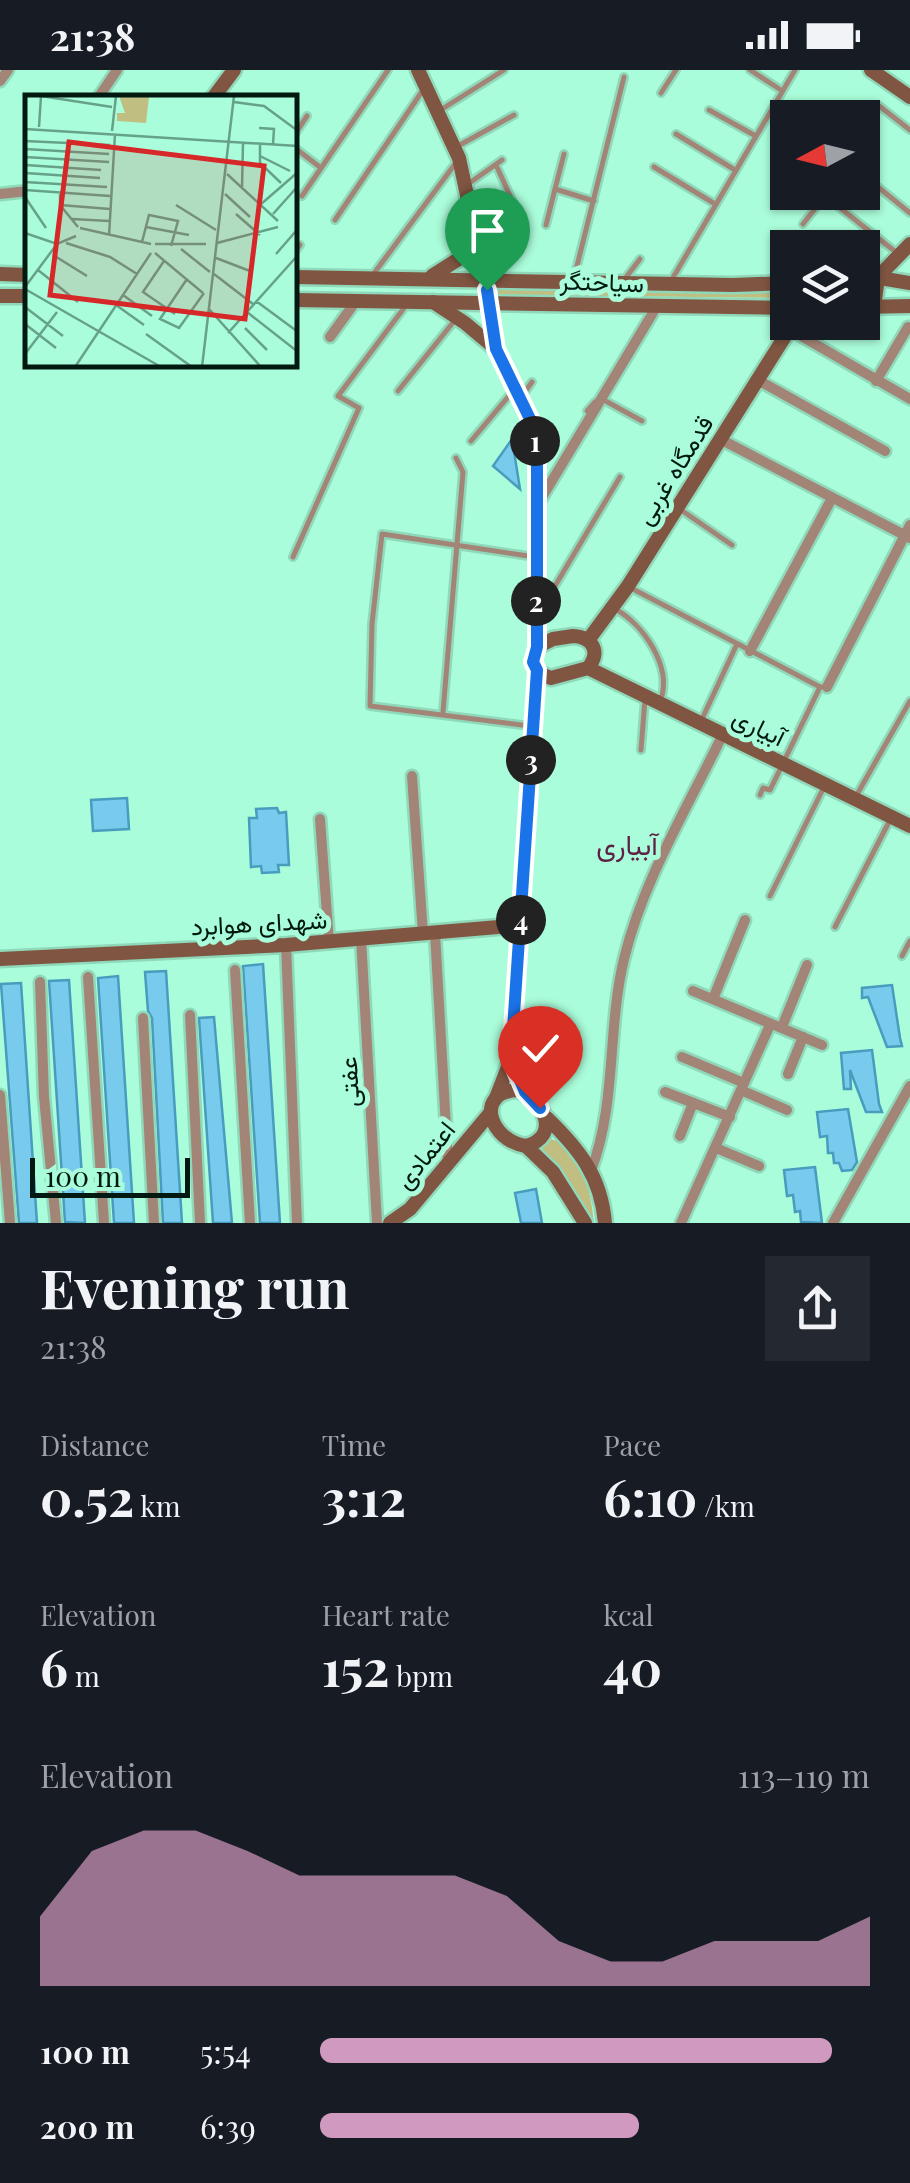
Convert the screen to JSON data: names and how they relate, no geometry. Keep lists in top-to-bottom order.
{
  "streets": {
    "street": [
      "سیاحتگر",
      "قدمگاه غربی",
      "آبیاری",
      "شهدای هوابرد",
      "عفتی",
      "اعتمادی"
    ]
  },
  "crossings": [
    ["قدمگاه غربی", "آبیاری"],
    ["شهدای هوابرد", "عفتی"]
  ],
  "districts": ["آبیاری"],
  "scale_bar": "100 m",
  "north": "left",
  "page": {
    "status": "21:38",
    "pins": [
      "1",
      "2",
      "3",
      "4"
    ],
    "scale": "100 m",
    "heading": ["Evening run", "21:38"],
    "stats": [
      ["Distance", "0.52 km"],
      ["Time", "3:12"],
      ["Pace", "6:10 /km"],
      ["Elevation", "6 m"],
      ["Heart rate", "152 bpm"],
      ["kcal", "40"]
    ],
    "chart": ["Elevation", "113–119 m"],
    "list": [
      {
        "name": "100 m",
        "note": "5:54"
      },
      {
        "name": "200 m",
        "note": "6:39"
      }
    ]
  }
}
